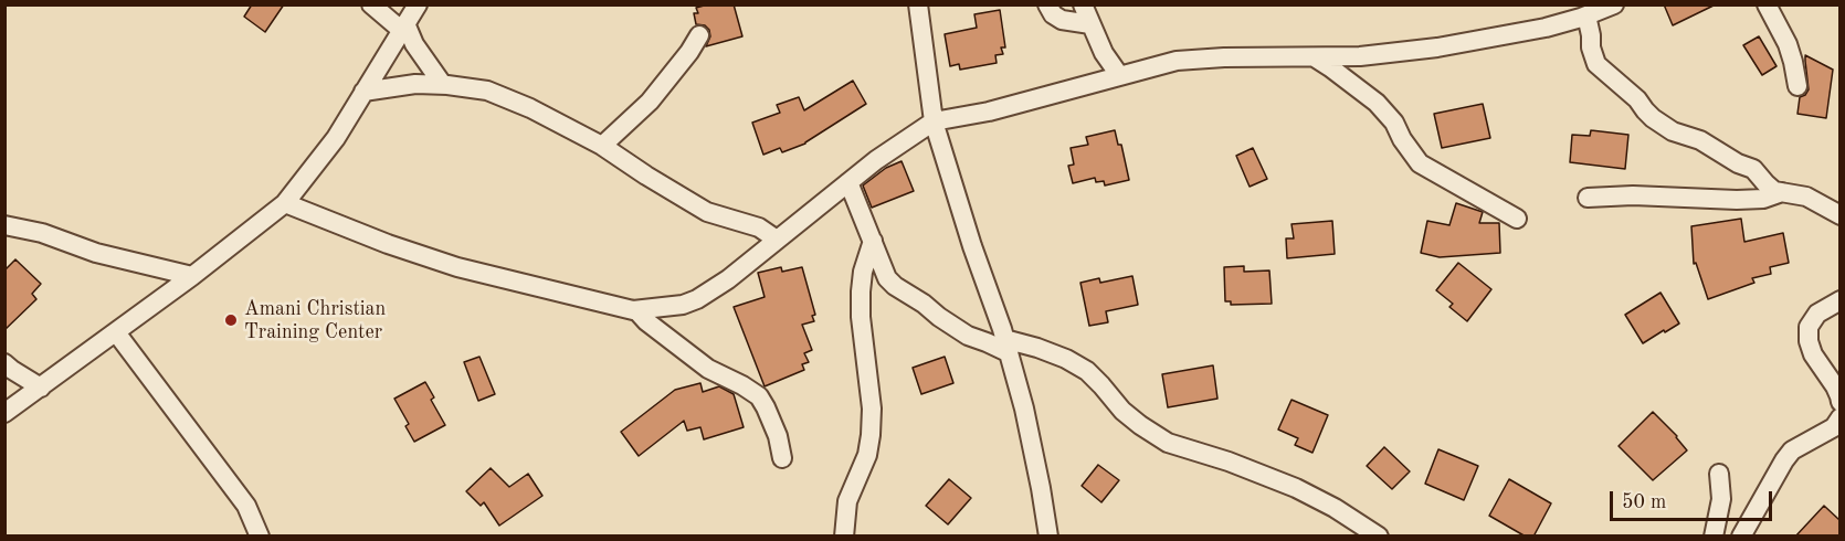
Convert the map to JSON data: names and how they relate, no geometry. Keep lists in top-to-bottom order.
{
  "places": ["Amani Christian Training Center"],
  "scale_bar": "50 m"
}
